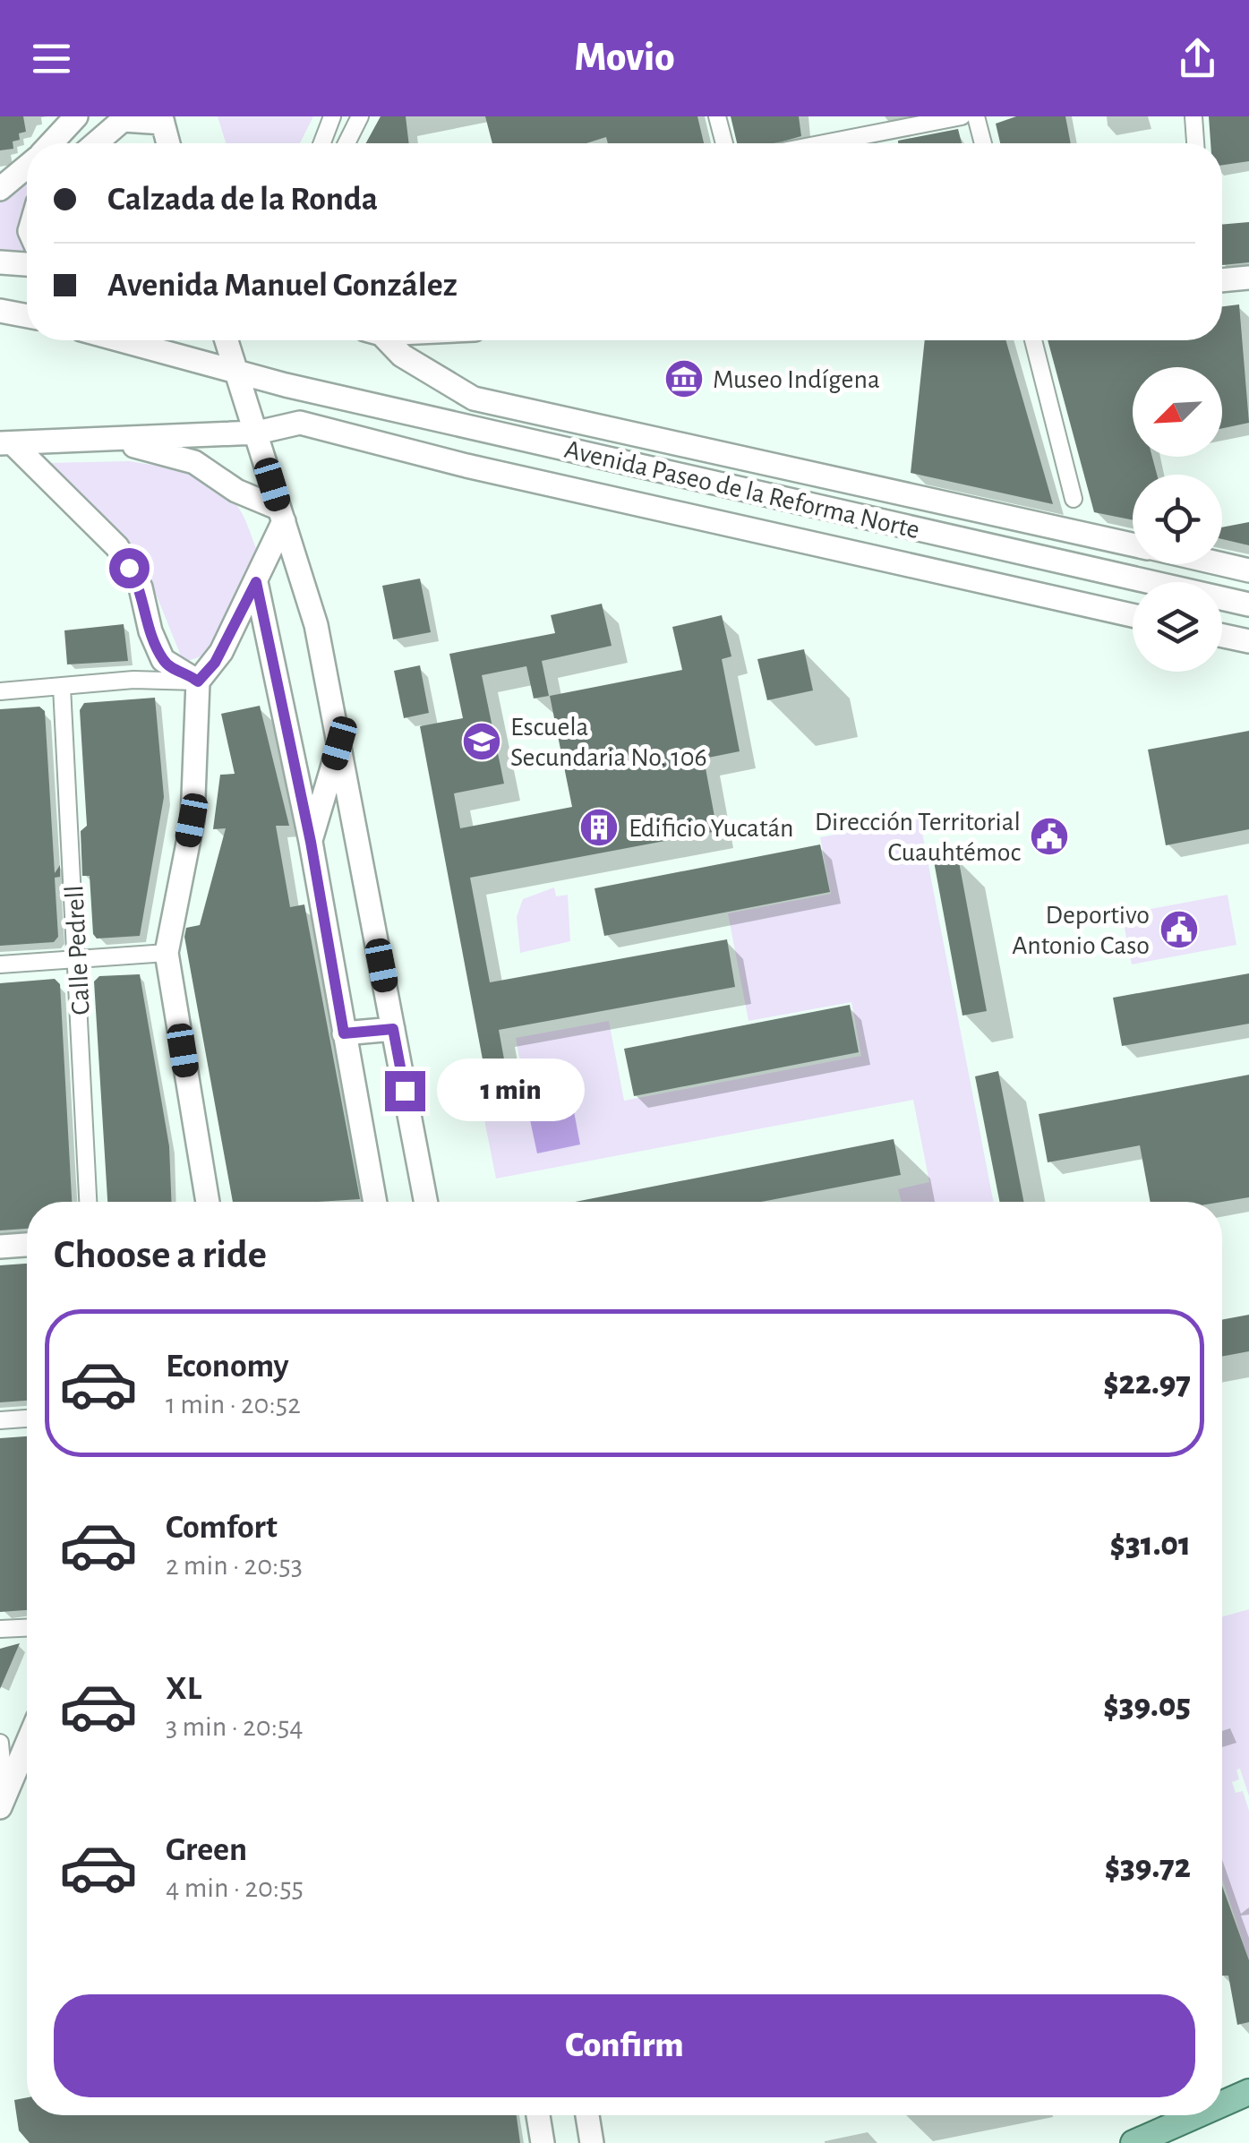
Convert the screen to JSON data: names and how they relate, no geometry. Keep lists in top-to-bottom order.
{
  "streets": {
    "main road": ["Avenida Paseo de la Reforma Norte"],
    "street": ["Calle Pedrell"]
  },
  "places": {
    "museum": ["Museo Indígena"],
    "school or university": ["Escuela Secundaria No. 106"],
    "building": ["Edificio Yucatán"],
    "public building": ["Dirección Territorial Cuauhtémoc", "Deportivo Antonio Caso"]
  },
  "north": "bottom left",
  "page": {
    "header": "Movio",
    "banner": ["Calzada de la Ronda", "Avenida Manuel González"],
    "bubble": "1 min",
    "heading": "Choose a ride",
    "list": [
      {
        "name": "Economy",
        "note": "1 min · 20:52",
        "value": "$22.97"
      },
      {
        "name": "Comfort",
        "note": "2 min · 20:53",
        "value": "$31.01"
      },
      {
        "name": "XL",
        "note": "3 min · 20:54",
        "value": "$39.05"
      },
      {
        "name": "Green",
        "note": "4 min · 20:55",
        "value": "$39.72"
      }
    ],
    "buttons": "Confirm"
  }
}
